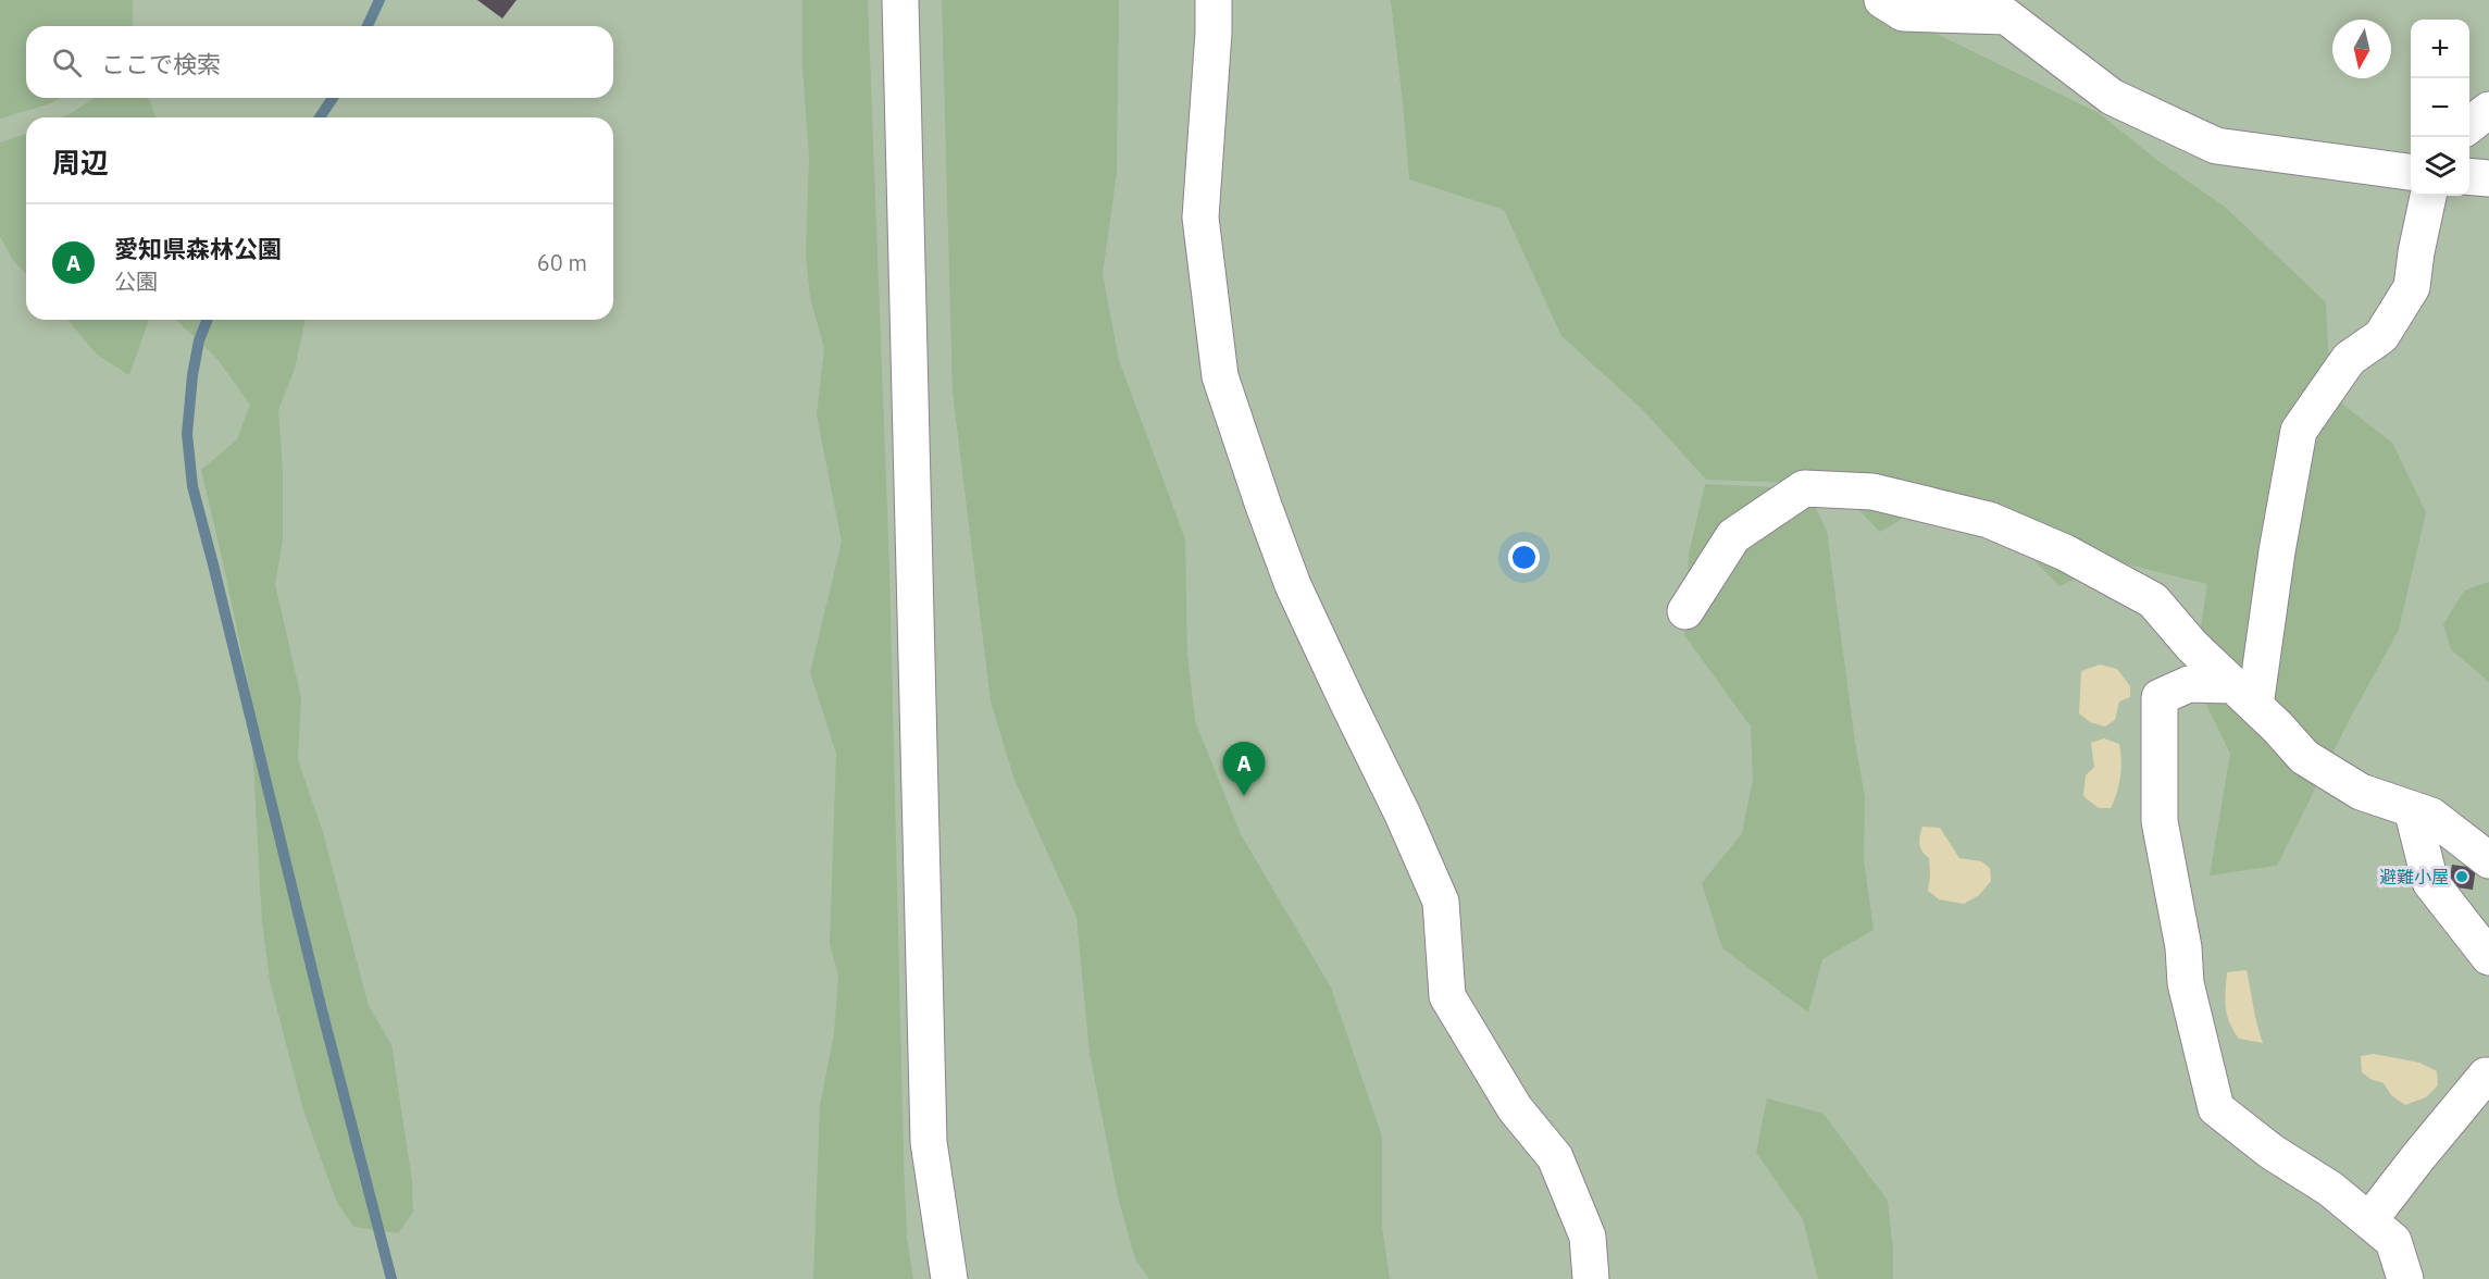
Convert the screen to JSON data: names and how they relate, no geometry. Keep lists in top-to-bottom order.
{
  "places": ["避難小屋"],
  "north": "bottom",
  "page": {
    "map_buttons": ["+", "−"],
    "search": "ここで検索",
    "heading": "周辺",
    "list": [
      {
        "mark": "A",
        "name": "愛知県森林公園",
        "note": "公園",
        "value": "60 m"
      }
    ],
    "pins": "A"
  }
}
